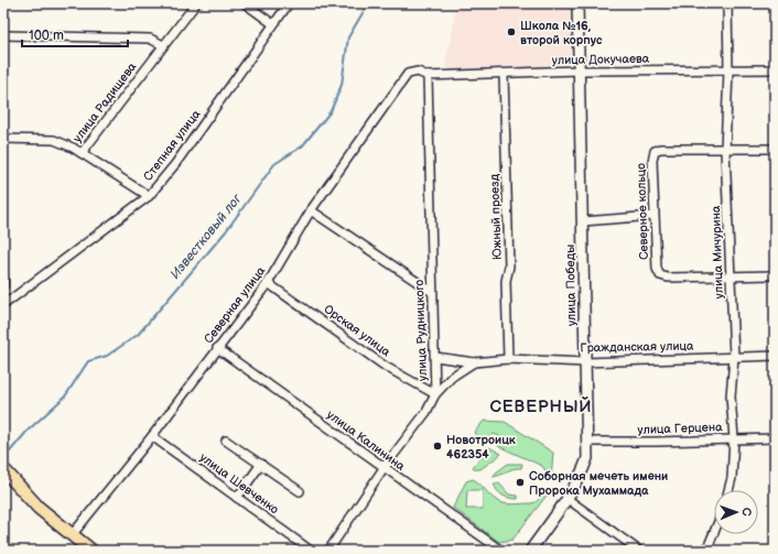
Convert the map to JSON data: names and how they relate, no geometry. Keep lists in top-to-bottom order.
{
  "streets": {
    "street": [
      "улица Докучаева",
      "улица Радищева",
      "Степная улица",
      "Северное кольцо",
      "Южный проезд",
      "улица Мичурина",
      "улица Победы",
      "Северная улица",
      "Орская улица",
      "улица Рудницкого",
      "Гражданская улица",
      "улица Герцена",
      "улица Калинина",
      "улица Шевченко"
    ]
  },
  "crossings": [
    ["улица Докучаева", "Южный проезд"],
    ["улица Докучаева", "улица Мичурина"],
    ["улица Докучаева", "улица Победы"],
    ["улица Докучаева", "Северная улица"],
    ["улица Докучаева", "улица Рудницкого"],
    ["Северное кольцо", "улица Мичурина"],
    ["Южный проезд", "Гражданская улица"],
    ["улица Мичурина", "Гражданская улица"],
    ["улица Мичурина", "улица Герцена"],
    ["улица Победы", "Гражданская улица"],
    ["улица Победы", "улица Герцена"],
    ["Северная улица", "Орская улица"],
    ["Северная улица", "улица Рудницкого"],
    ["Северная улица", "улица Калинина"],
    ["Северная улица", "улица Шевченко"],
    ["Орская улица", "улица Рудницкого"],
    ["Орская улица", "Гражданская улица"],
    ["улица Рудницкого", "Гражданская улица"],
    ["улица Рудницкого", "улица Калинина"]
  ],
  "districts": ["СЕВЕРНЫЙ"],
  "water": ["Известковый лог"],
  "places": ["Школа №16, второй корпус", "Новотроицк 462354", "Соборная мечеть имени Пророка Мухаммада"],
  "scale_bar": "100 m",
  "north": "right"
}
